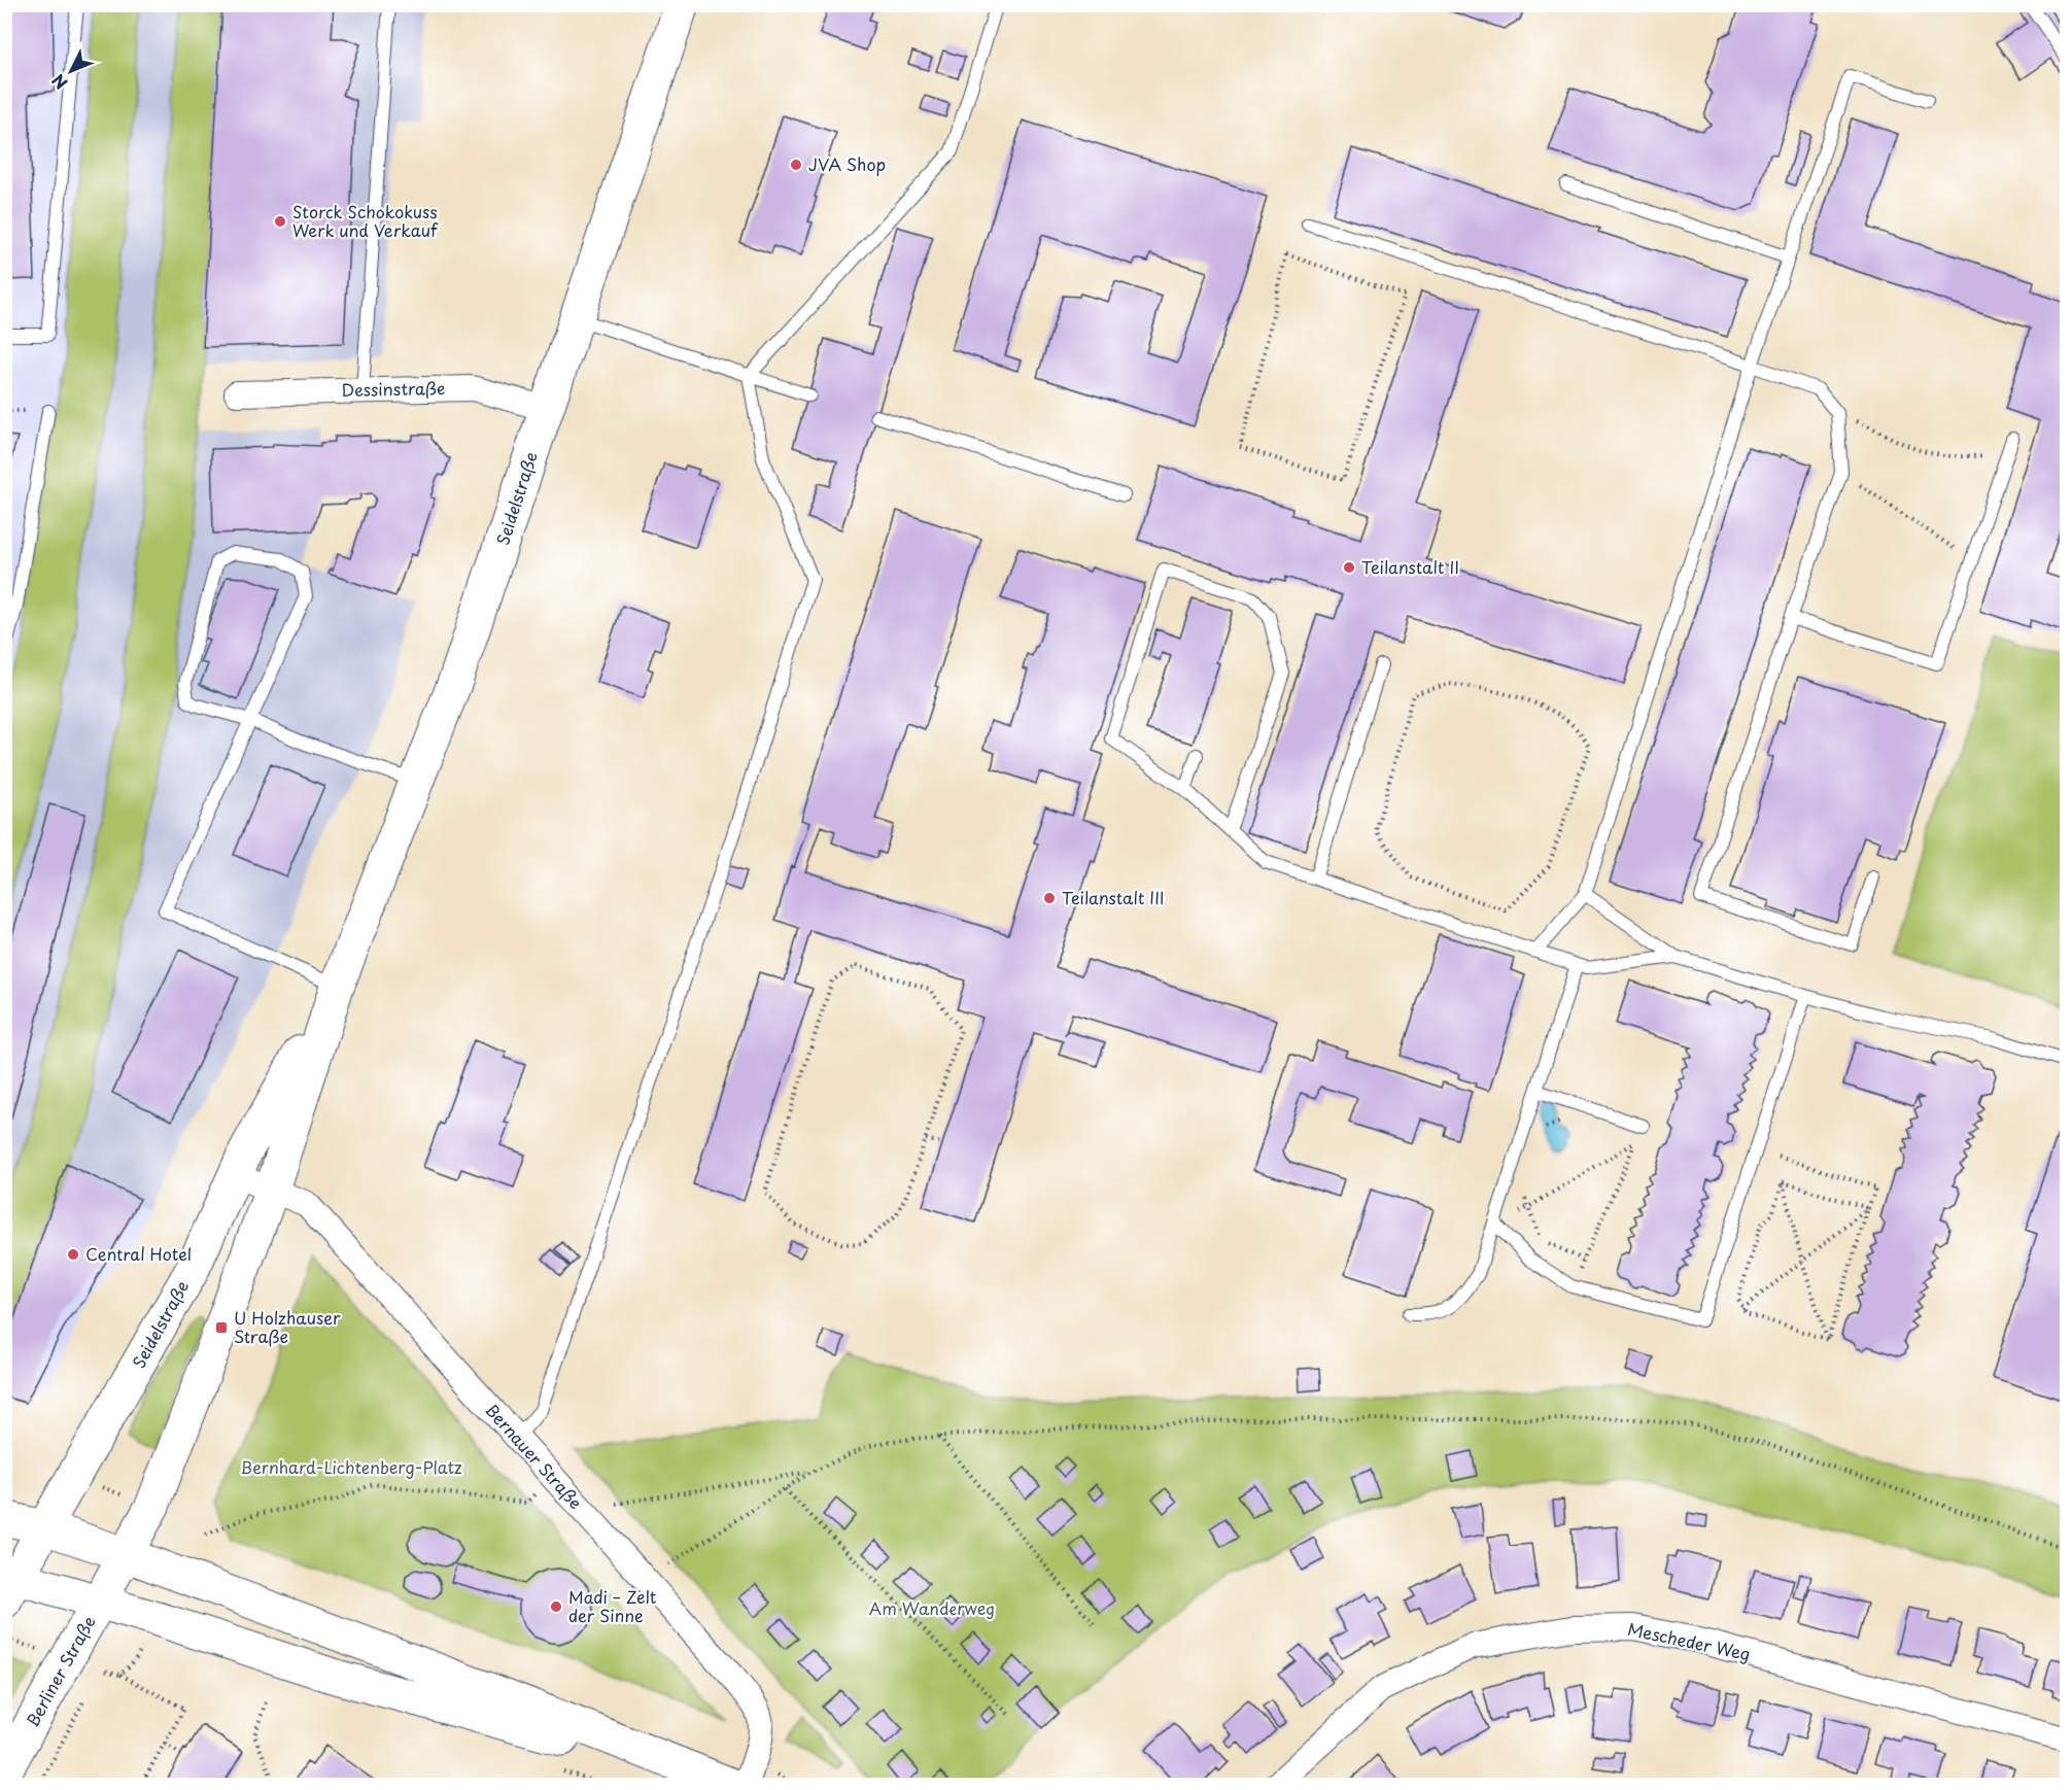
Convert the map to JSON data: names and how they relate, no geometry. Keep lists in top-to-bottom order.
{
  "streets": {
    "main road": ["Seidelstraße", "Berliner Straße"],
    "street": ["Dessinstraße", "Bernauer Straße", "Mescheder Weg"]
  },
  "crossings": [
    ["Dessinstraße", "Seidelstraße"],
    ["Seidelstraße", "Bernauer Straße"],
    ["Seidelstraße", "Berliner Straße"]
  ],
  "parks": ["Bernhard-Lichtenberg-Platz", "Am Wanderweg"],
  "places": {
    "other": [
      "JVA Shop",
      "Storck Schokokuss Werk und Verkauf",
      "Teilanstalt II",
      "Teilanstalt III",
      "Central Hotel",
      "Madi – Zelt der Sinne"
    ],
    "transit": ["U Holzhauser Straße"]
  },
  "north": "bottom left"
}
